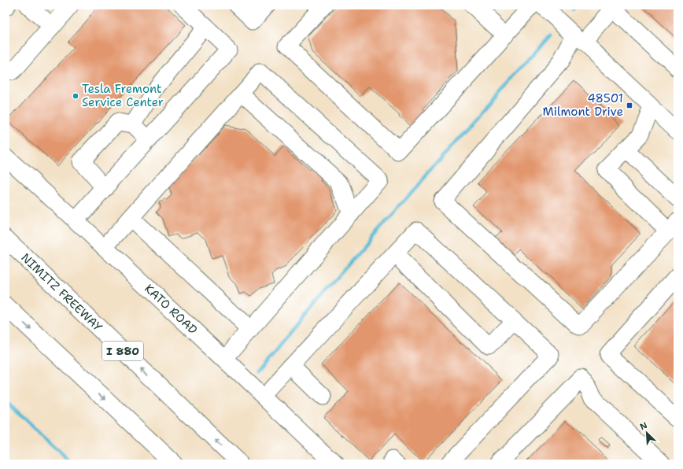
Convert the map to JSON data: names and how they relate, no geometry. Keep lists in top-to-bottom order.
{
  "streets": {
    "highway": ["NIMITZ FREEWAY", "I 880"],
    "street": ["KATO ROAD"]
  },
  "places": {
    "other": ["Tesla Fremont Service Center"],
    "transit": ["48501 Milmont Drive"]
  },
  "north": "top left"
}
